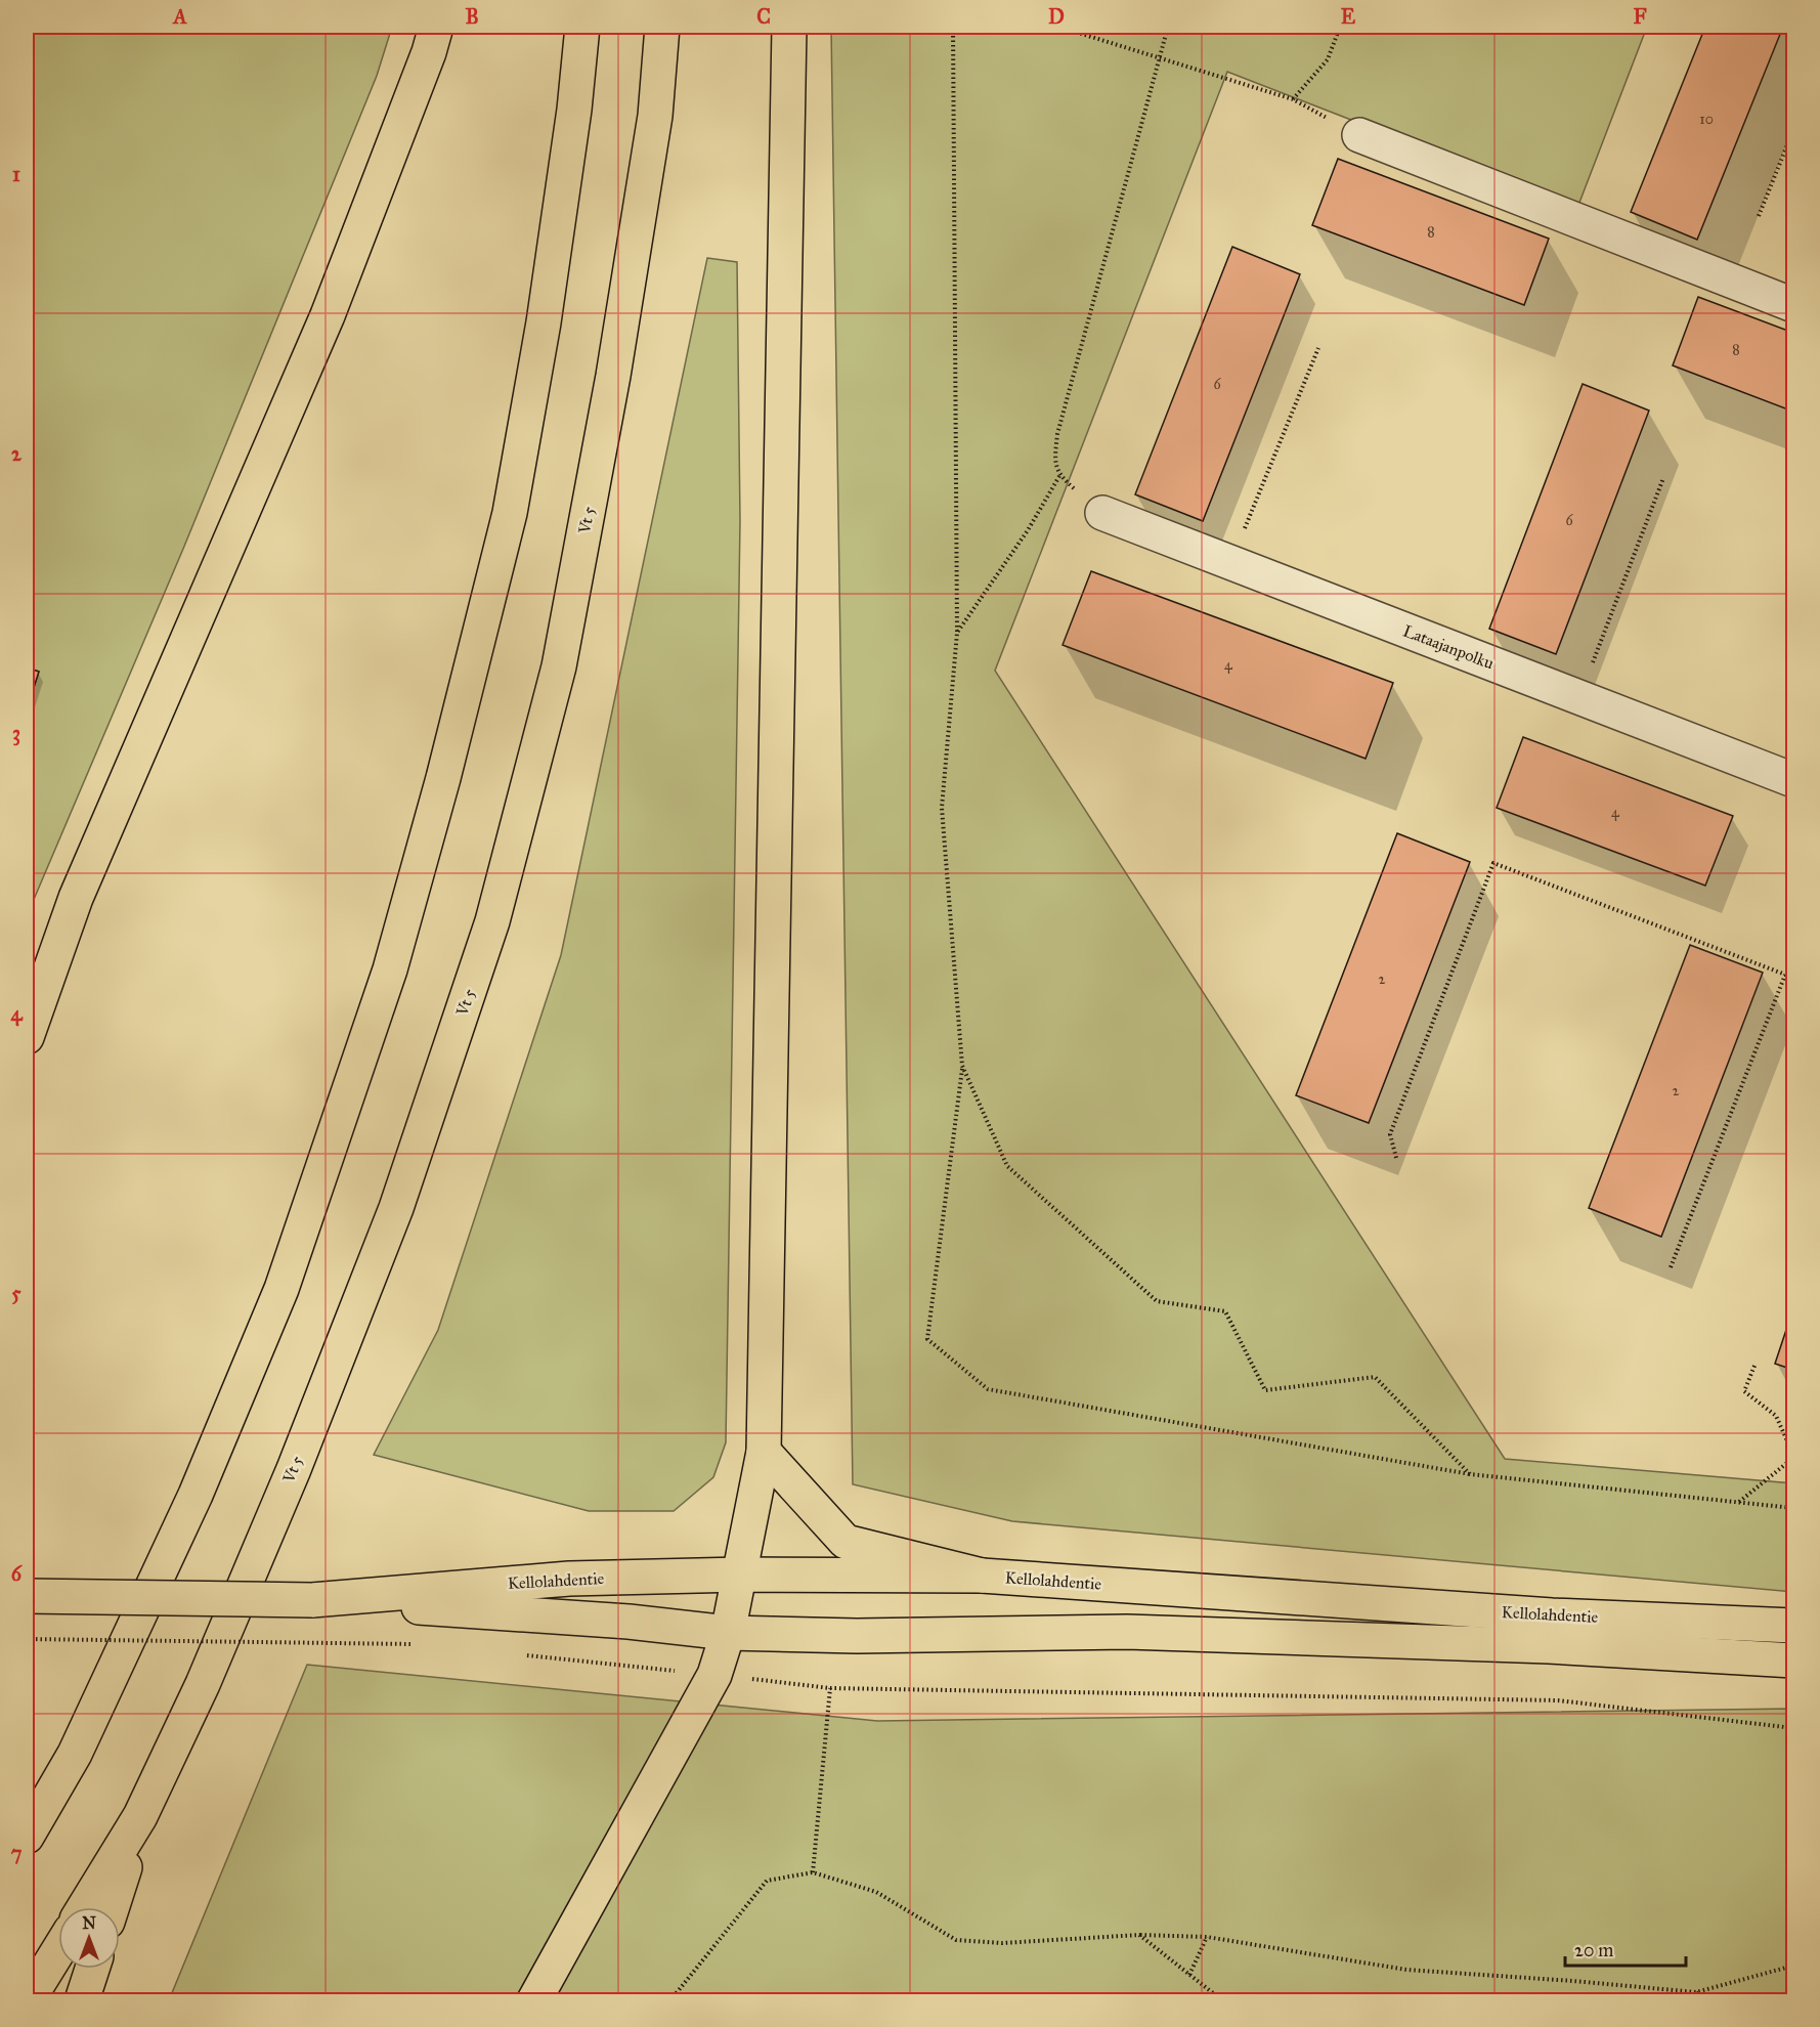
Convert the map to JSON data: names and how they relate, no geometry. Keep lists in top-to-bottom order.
{
  "streets": {
    "main road": ["Vt 5", "Kellolahdentie"],
    "street": ["Lataajanpolku"]
  },
  "house_numbers": [
    "10",
    "8",
    "8",
    "6",
    "6",
    "4",
    "4",
    "2",
    "2"
  ],
  "scale_bar": "20 m",
  "north": "top",
  "grid": {
    "columns": [
      "A",
      "B",
      "C",
      "D",
      "E",
      "F"
    ],
    "rows": [
      "1",
      "2",
      "3",
      "4",
      "5",
      "6",
      "7"
    ]
  }
}
